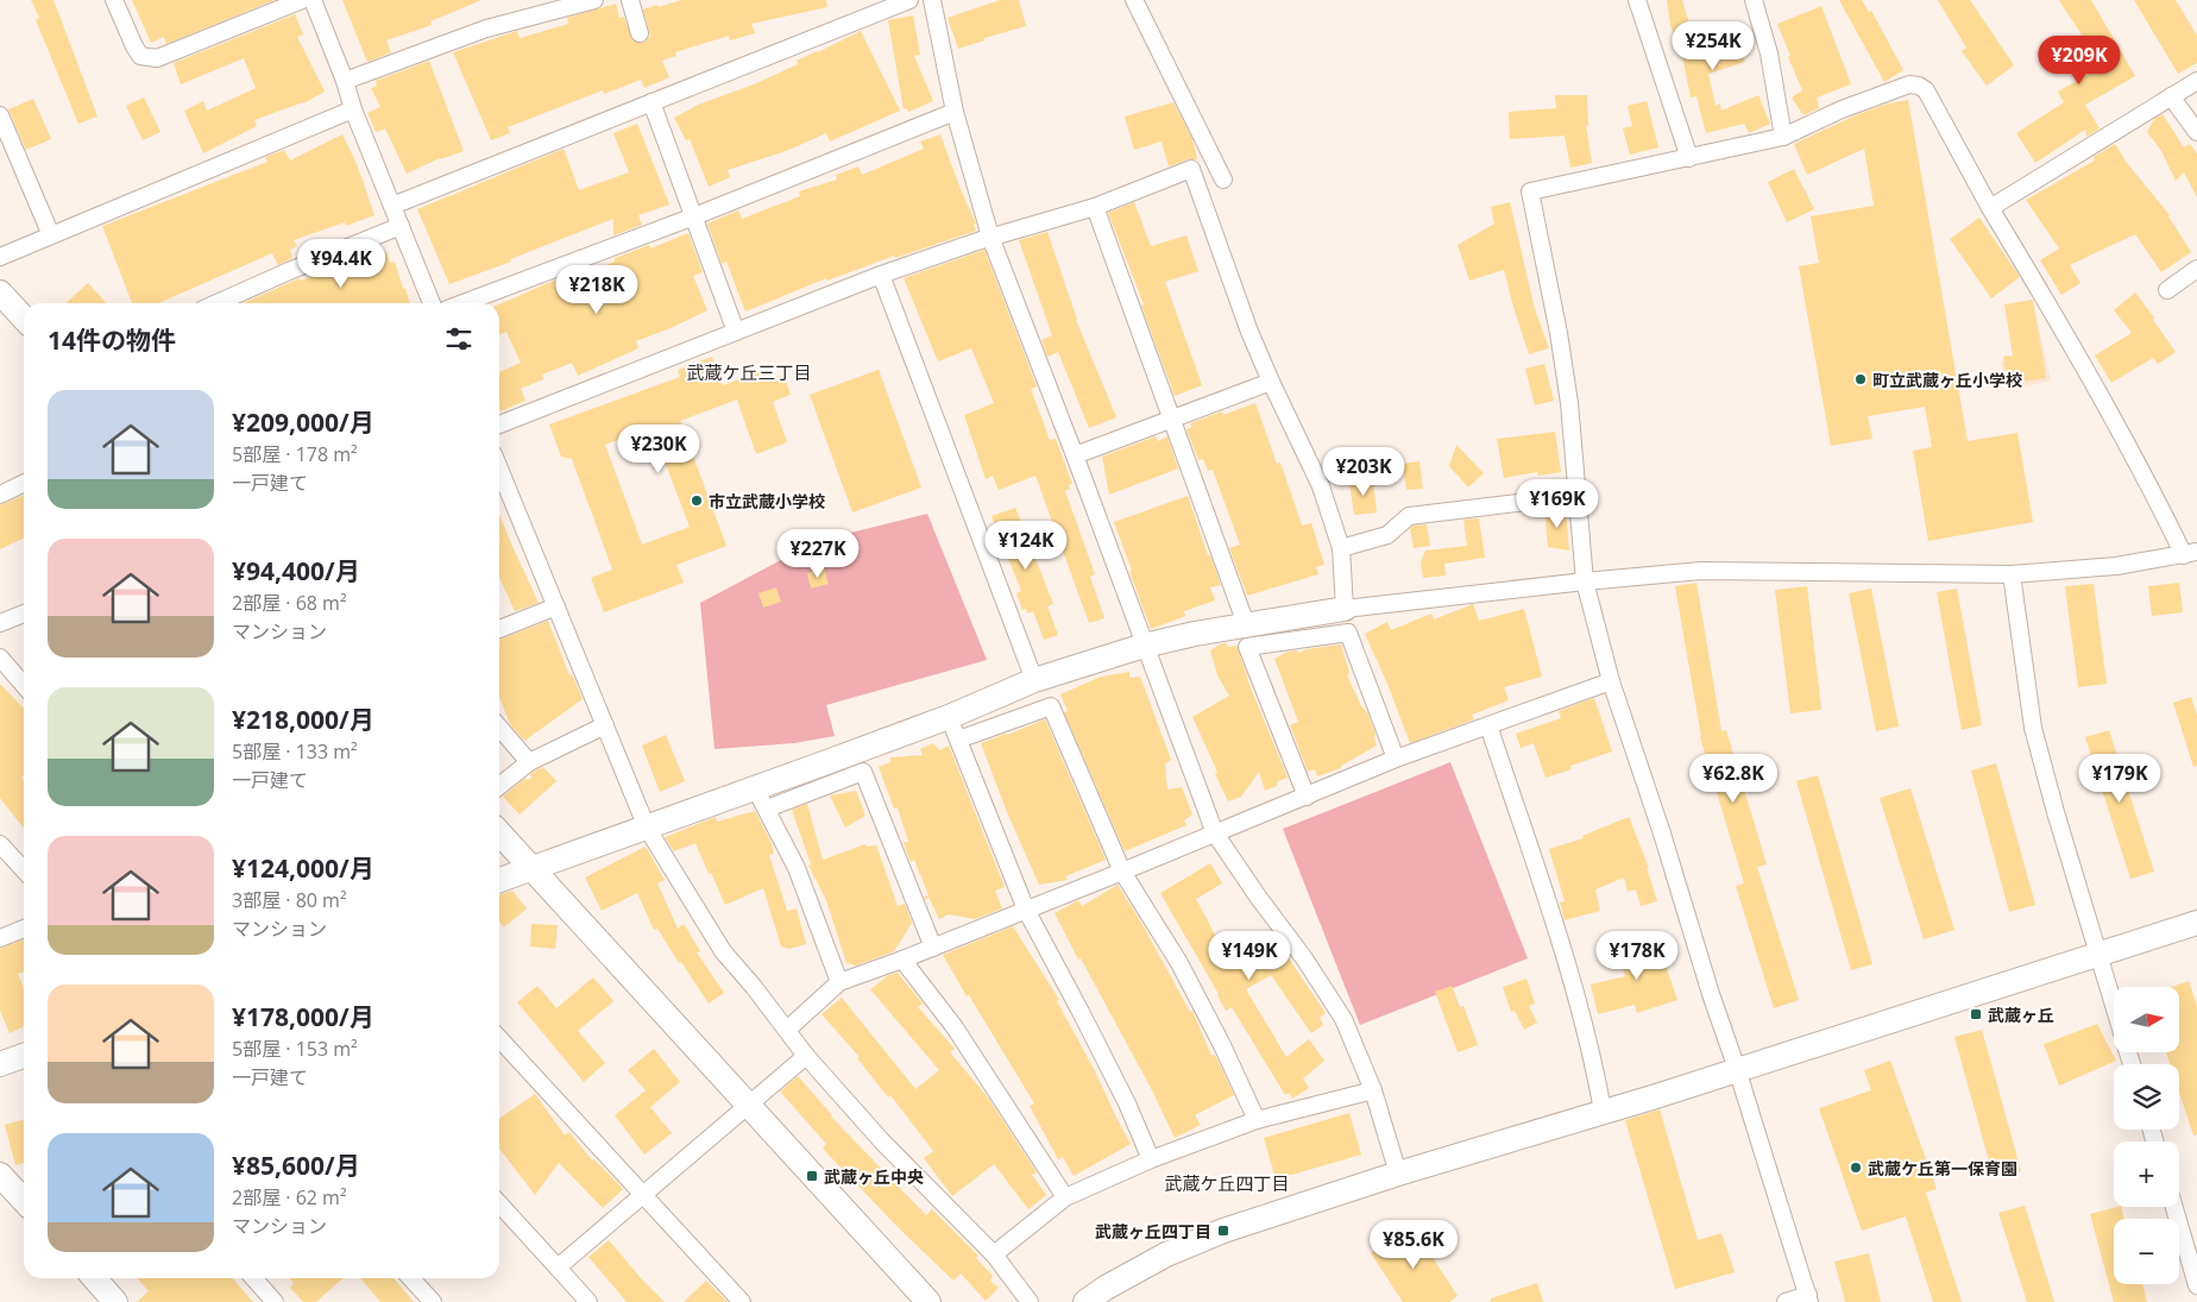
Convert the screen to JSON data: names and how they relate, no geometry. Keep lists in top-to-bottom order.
{
  "districts": ["武蔵ケ丘三丁目", "武蔵ケ丘四丁目"],
  "places": {
    "other": ["町立武蔵ヶ丘小学校", "市立武蔵小学校", "武蔵ケ丘第一保育園"],
    "transit": ["武蔵ヶ丘", "武蔵ヶ丘中央", "武蔵ヶ丘四丁目"]
  },
  "north": "right",
  "page": {
    "price": [
      "¥254K",
      "¥209K",
      "¥94.4K",
      "¥218K",
      "¥230K",
      "¥203K",
      "¥169K",
      "¥124K",
      "¥227K",
      "¥62.8K",
      "¥179K",
      "¥149K",
      "¥178K",
      "¥85.6K"
    ],
    "heading": "14件の物件",
    "list": [
      {
        "name": "¥209,000/月",
        "note": "5部屋 · 178 m² · 一戸建て"
      },
      {
        "name": "¥94,400/月",
        "note": "2部屋 · 68 m² · マンション"
      },
      {
        "name": "¥218,000/月",
        "note": "5部屋 · 133 m² · 一戸建て"
      },
      {
        "name": "¥124,000/月",
        "note": "3部屋 · 80 m² · マンション"
      },
      {
        "name": "¥178,000/月",
        "note": "5部屋 · 153 m² · 一戸建て"
      },
      {
        "name": "¥85,600/月",
        "note": "2部屋 · 62 m² · マンション"
      }
    ],
    "map_buttons": ["+", "−"]
  }
}
